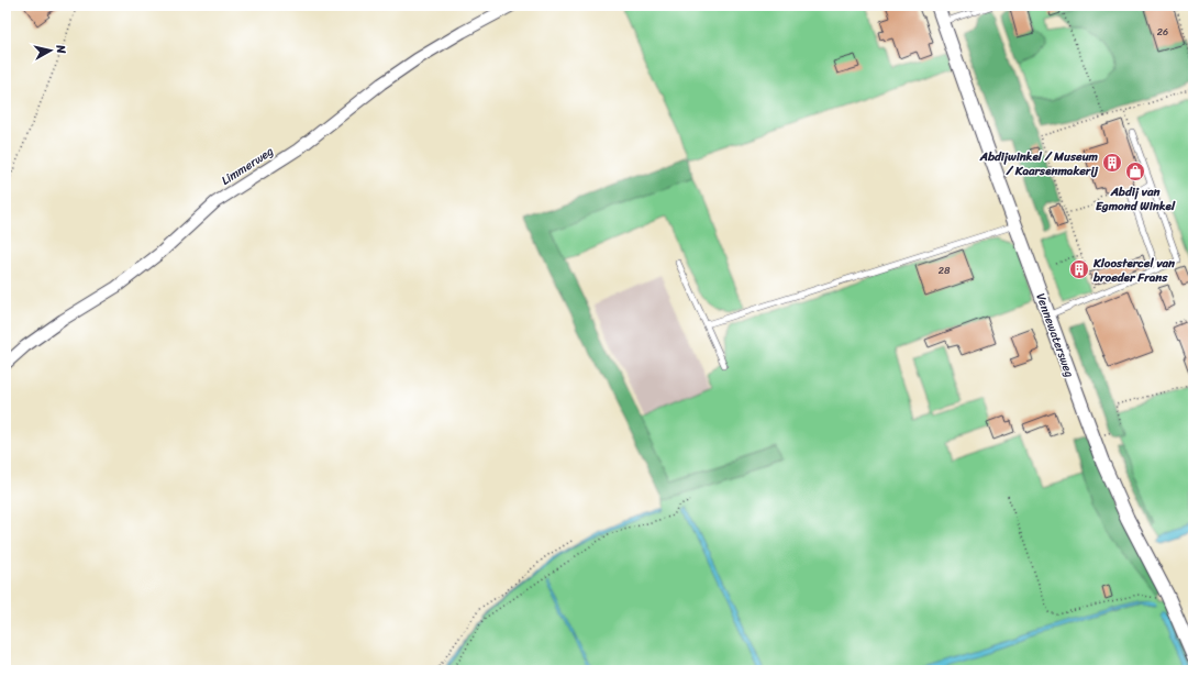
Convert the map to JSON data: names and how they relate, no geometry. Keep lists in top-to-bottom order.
{
  "streets": {
    "street": ["Limmerweg", "Vennewatersweg"]
  },
  "places": {
    "building": ["Abdijwinkel / Museum / Kaarsenmakerij", "Kloostercel van broeder Frans"],
    "shop": ["Abdij van Egmond Winkel"]
  },
  "house_numbers": ["26", "28"],
  "north": "right"
}
